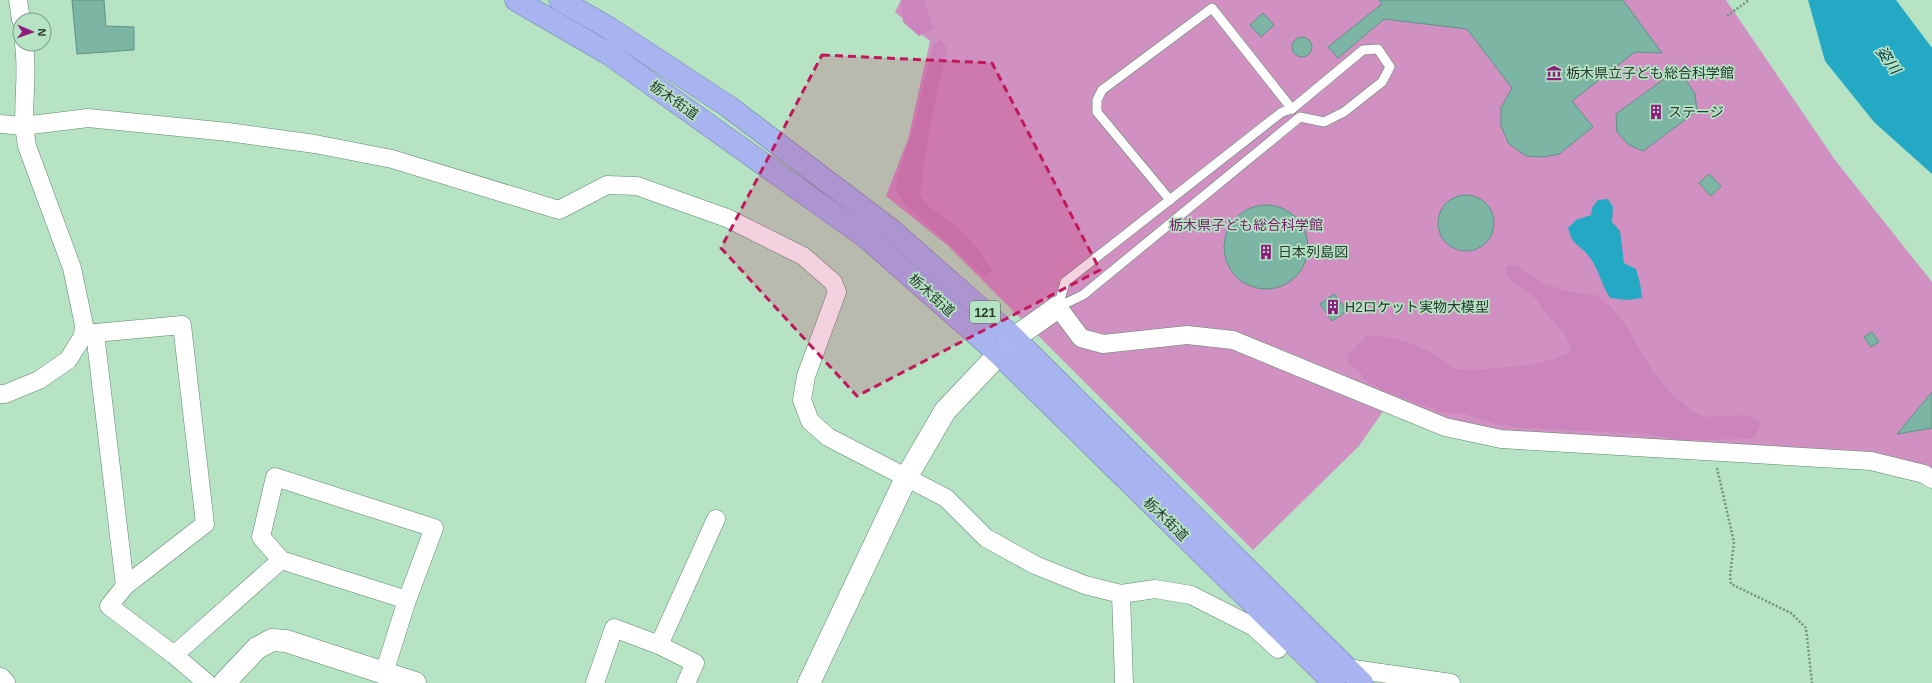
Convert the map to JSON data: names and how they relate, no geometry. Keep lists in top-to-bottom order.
{
  "streets": {
    "highway": ["栃木街道", "121"]
  },
  "water": ["姿川"],
  "parks": ["栃木県子ども総合科学館"],
  "places": {
    "museum": ["栃木県立子ども総合科学館"],
    "building": ["ステージ", "日本列島図", "H2ロケット実物大模型"]
  },
  "north": "right"
}
